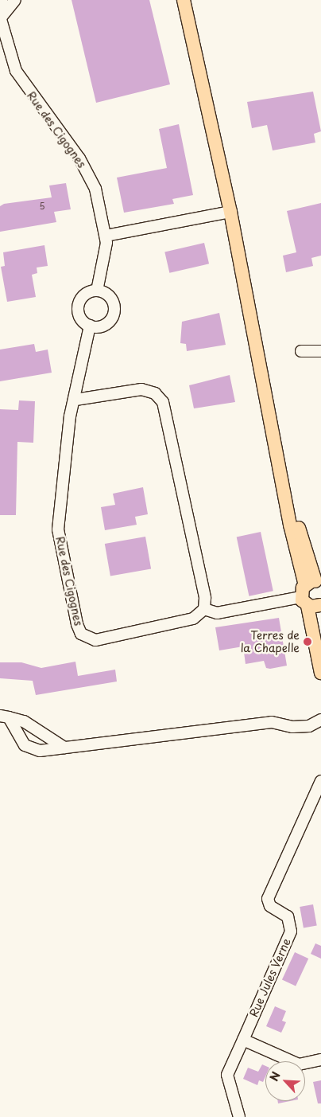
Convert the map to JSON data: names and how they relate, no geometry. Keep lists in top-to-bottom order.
{
  "streets": {
    "street": ["Rue des Cigognes", "Rue Jules Verne"]
  },
  "places": ["Terres de la Chapelle"],
  "house_numbers": ["5"],
  "north": "top left"
}
